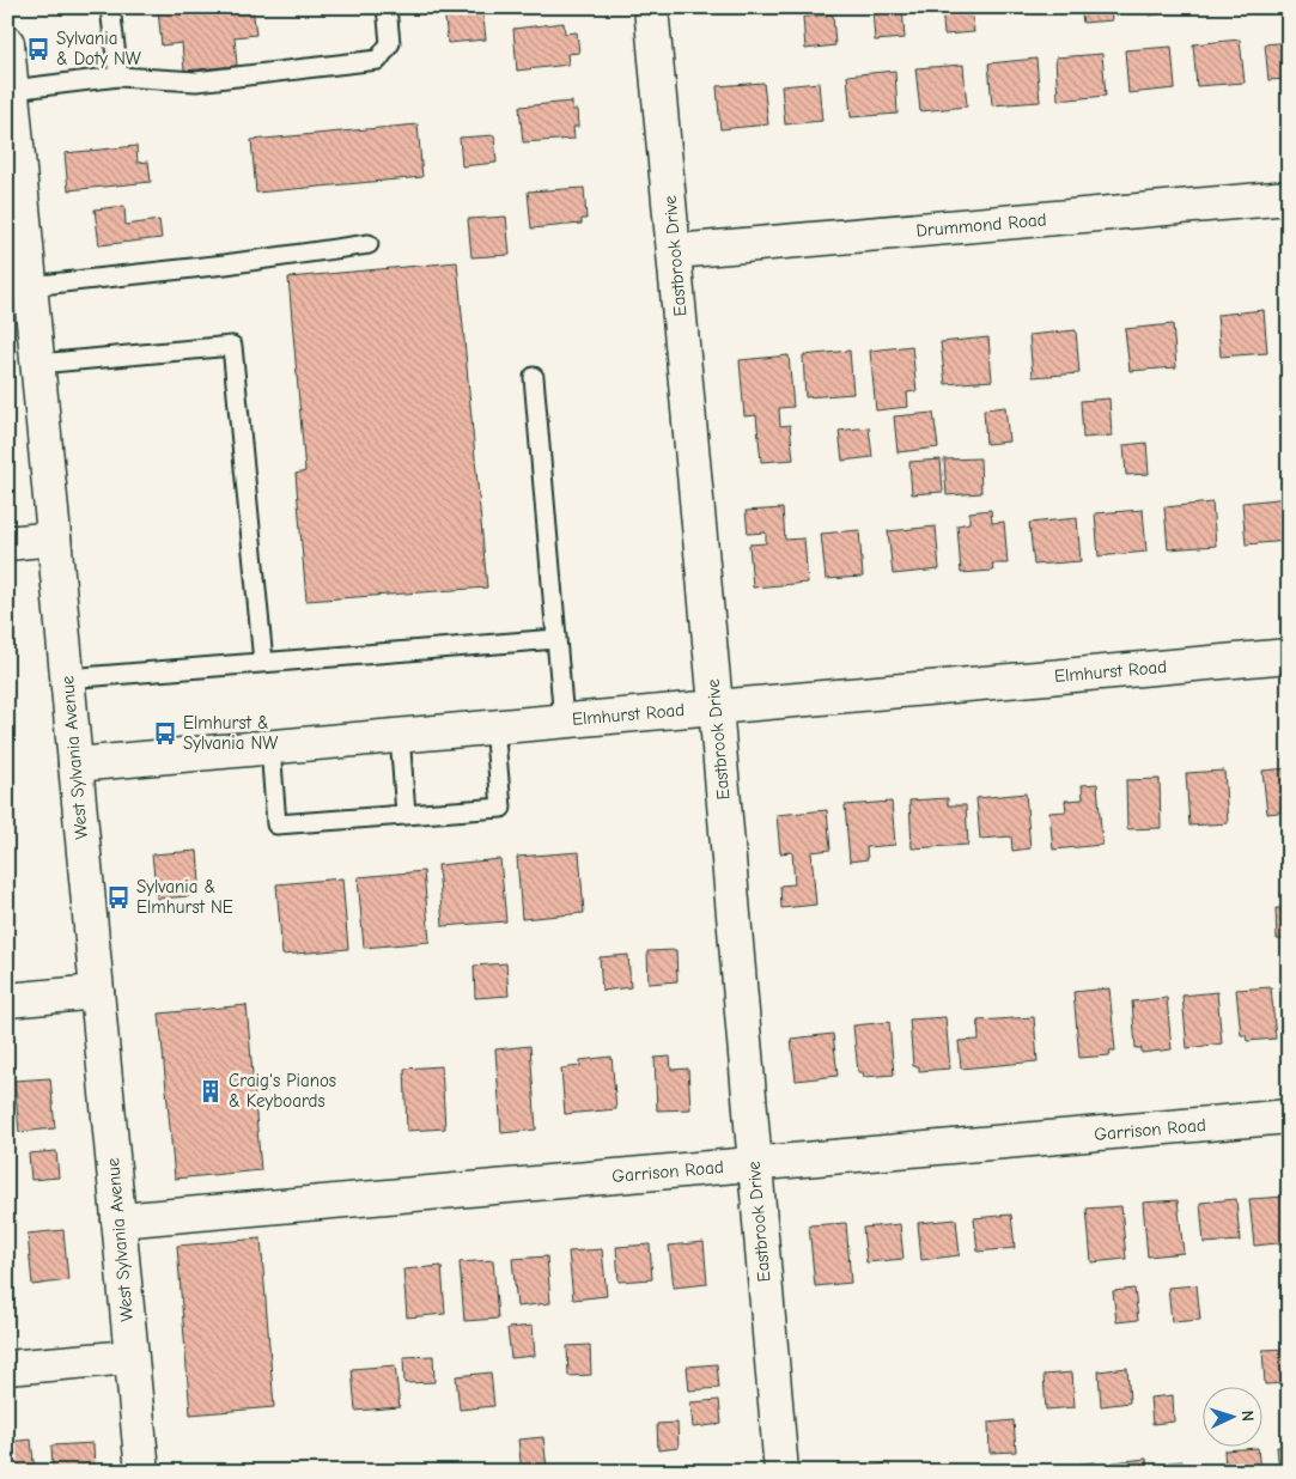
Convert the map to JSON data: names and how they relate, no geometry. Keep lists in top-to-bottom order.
{
  "streets": {
    "street": [
      "Drummond Road",
      "Eastbrook Drive",
      "Elmhurst Road",
      "West Sylvania Avenue",
      "Garrison Road"
    ]
  },
  "crossings": [
    ["Drummond Road", "Eastbrook Drive"],
    ["Eastbrook Drive", "Elmhurst Road"],
    ["Eastbrook Drive", "Garrison Road"],
    ["Elmhurst Road", "West Sylvania Avenue"],
    ["West Sylvania Avenue", "Garrison Road"]
  ],
  "places": {
    "bus stop": ["Sylvania & Doty NW", "Elmhurst & Sylvania NW", "Sylvania & Elmhurst NE"],
    "building": ["Craig's Pianos & Keyboards"]
  },
  "north": "right"
}
